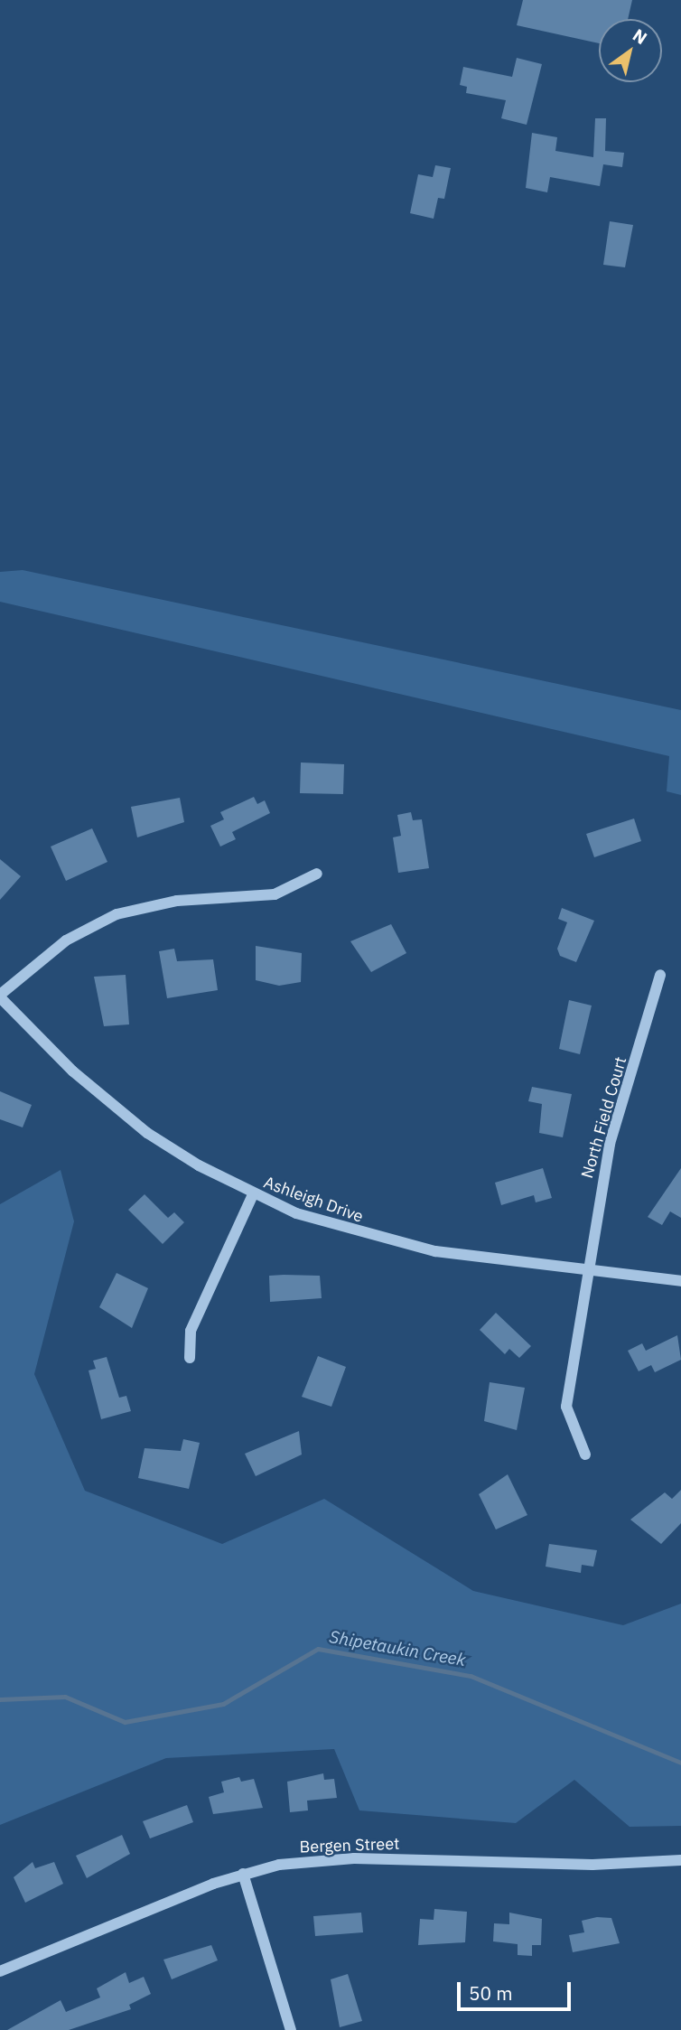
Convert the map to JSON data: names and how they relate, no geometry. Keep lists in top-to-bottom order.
{
  "streets": {
    "street": ["North Field Court", "Ashleigh Drive", "Bergen Street"]
  },
  "crossings": [
    ["North Field Court", "Ashleigh Drive"]
  ],
  "water": ["Shipetaukin Creek"],
  "scale_bar": "50 m",
  "north": "top right"
}
